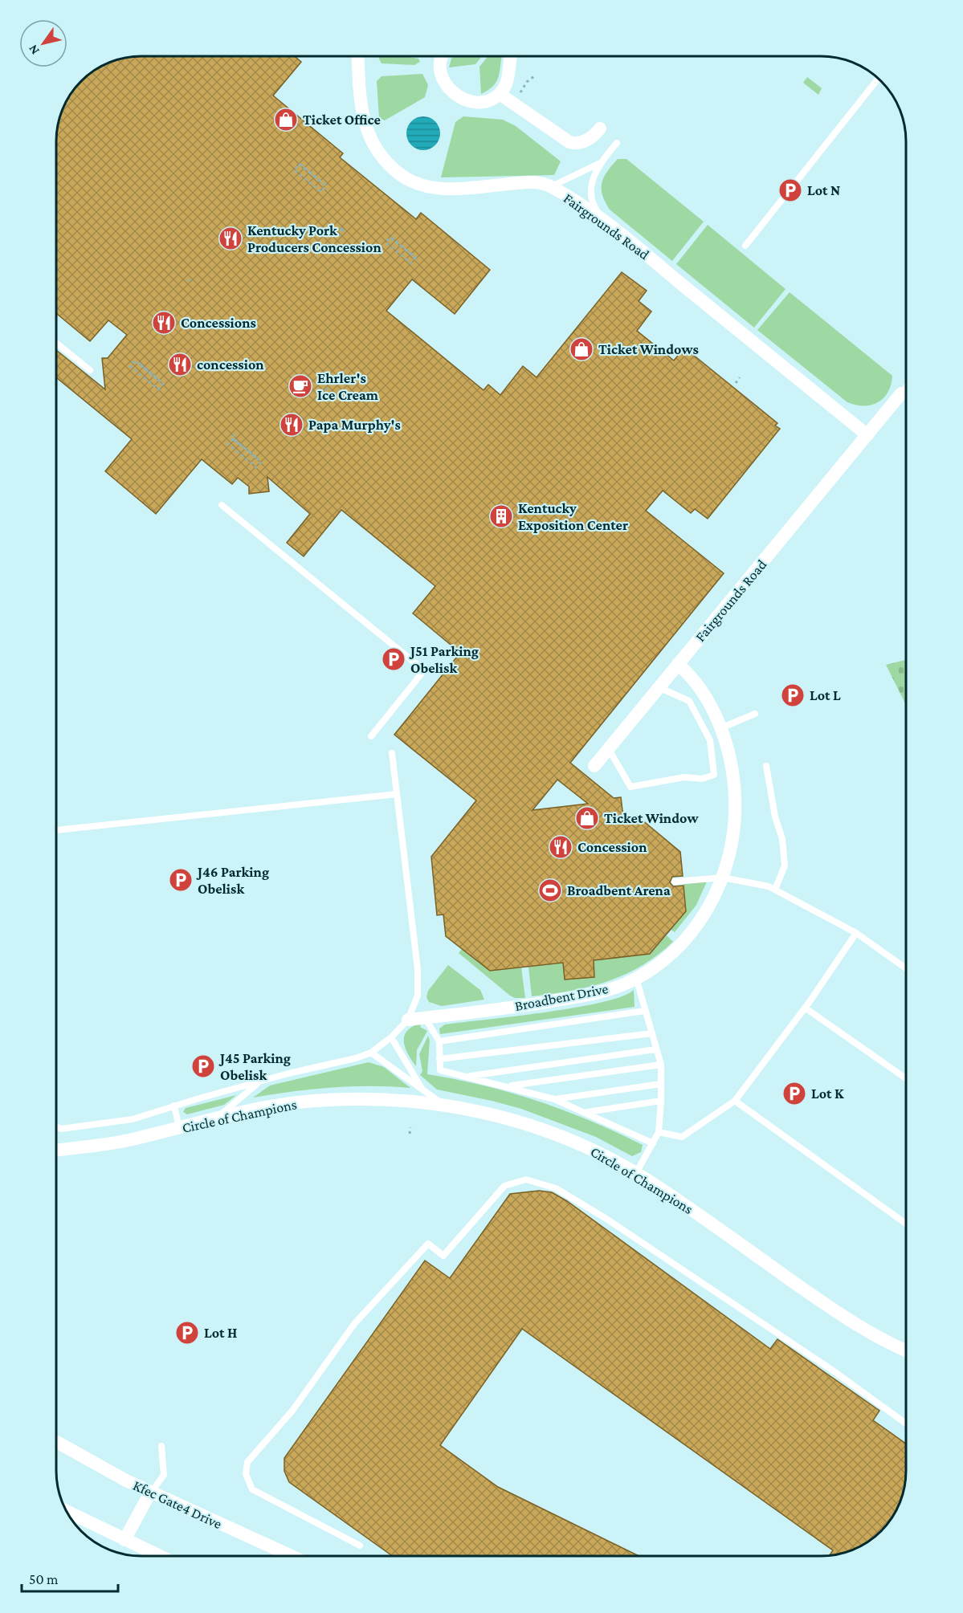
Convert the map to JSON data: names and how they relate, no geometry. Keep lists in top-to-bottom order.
{
  "streets": {
    "street": [
      "Fairgrounds Road",
      "Broadbent Drive",
      "Circle of Champions",
      "Kfec Gate4 Drive"
    ]
  },
  "crossings": [
    ["Fairgrounds Road", "Broadbent Drive"]
  ],
  "places": {
    "shop": ["Ticket Office", "Ticket Windows", "Ticket Window"],
    "parking": [
      "Lot N",
      "J51 Parking Obelisk",
      "Lot L",
      "J46 Parking Obelisk",
      "J45 Parking Obelisk",
      "Lot K",
      "Lot H"
    ],
    "restaurant": [
      "Kentucky Pork Producers Concession",
      "Concessions",
      "concession",
      "Papa Murphy's",
      "Concession"
    ],
    "cafe": ["Ehrler's Ice Cream"],
    "building": ["Kentucky Exposition Center"],
    "sports": ["Broadbent Arena"]
  },
  "scale_bar": "50 m",
  "north": "bottom left"
}
